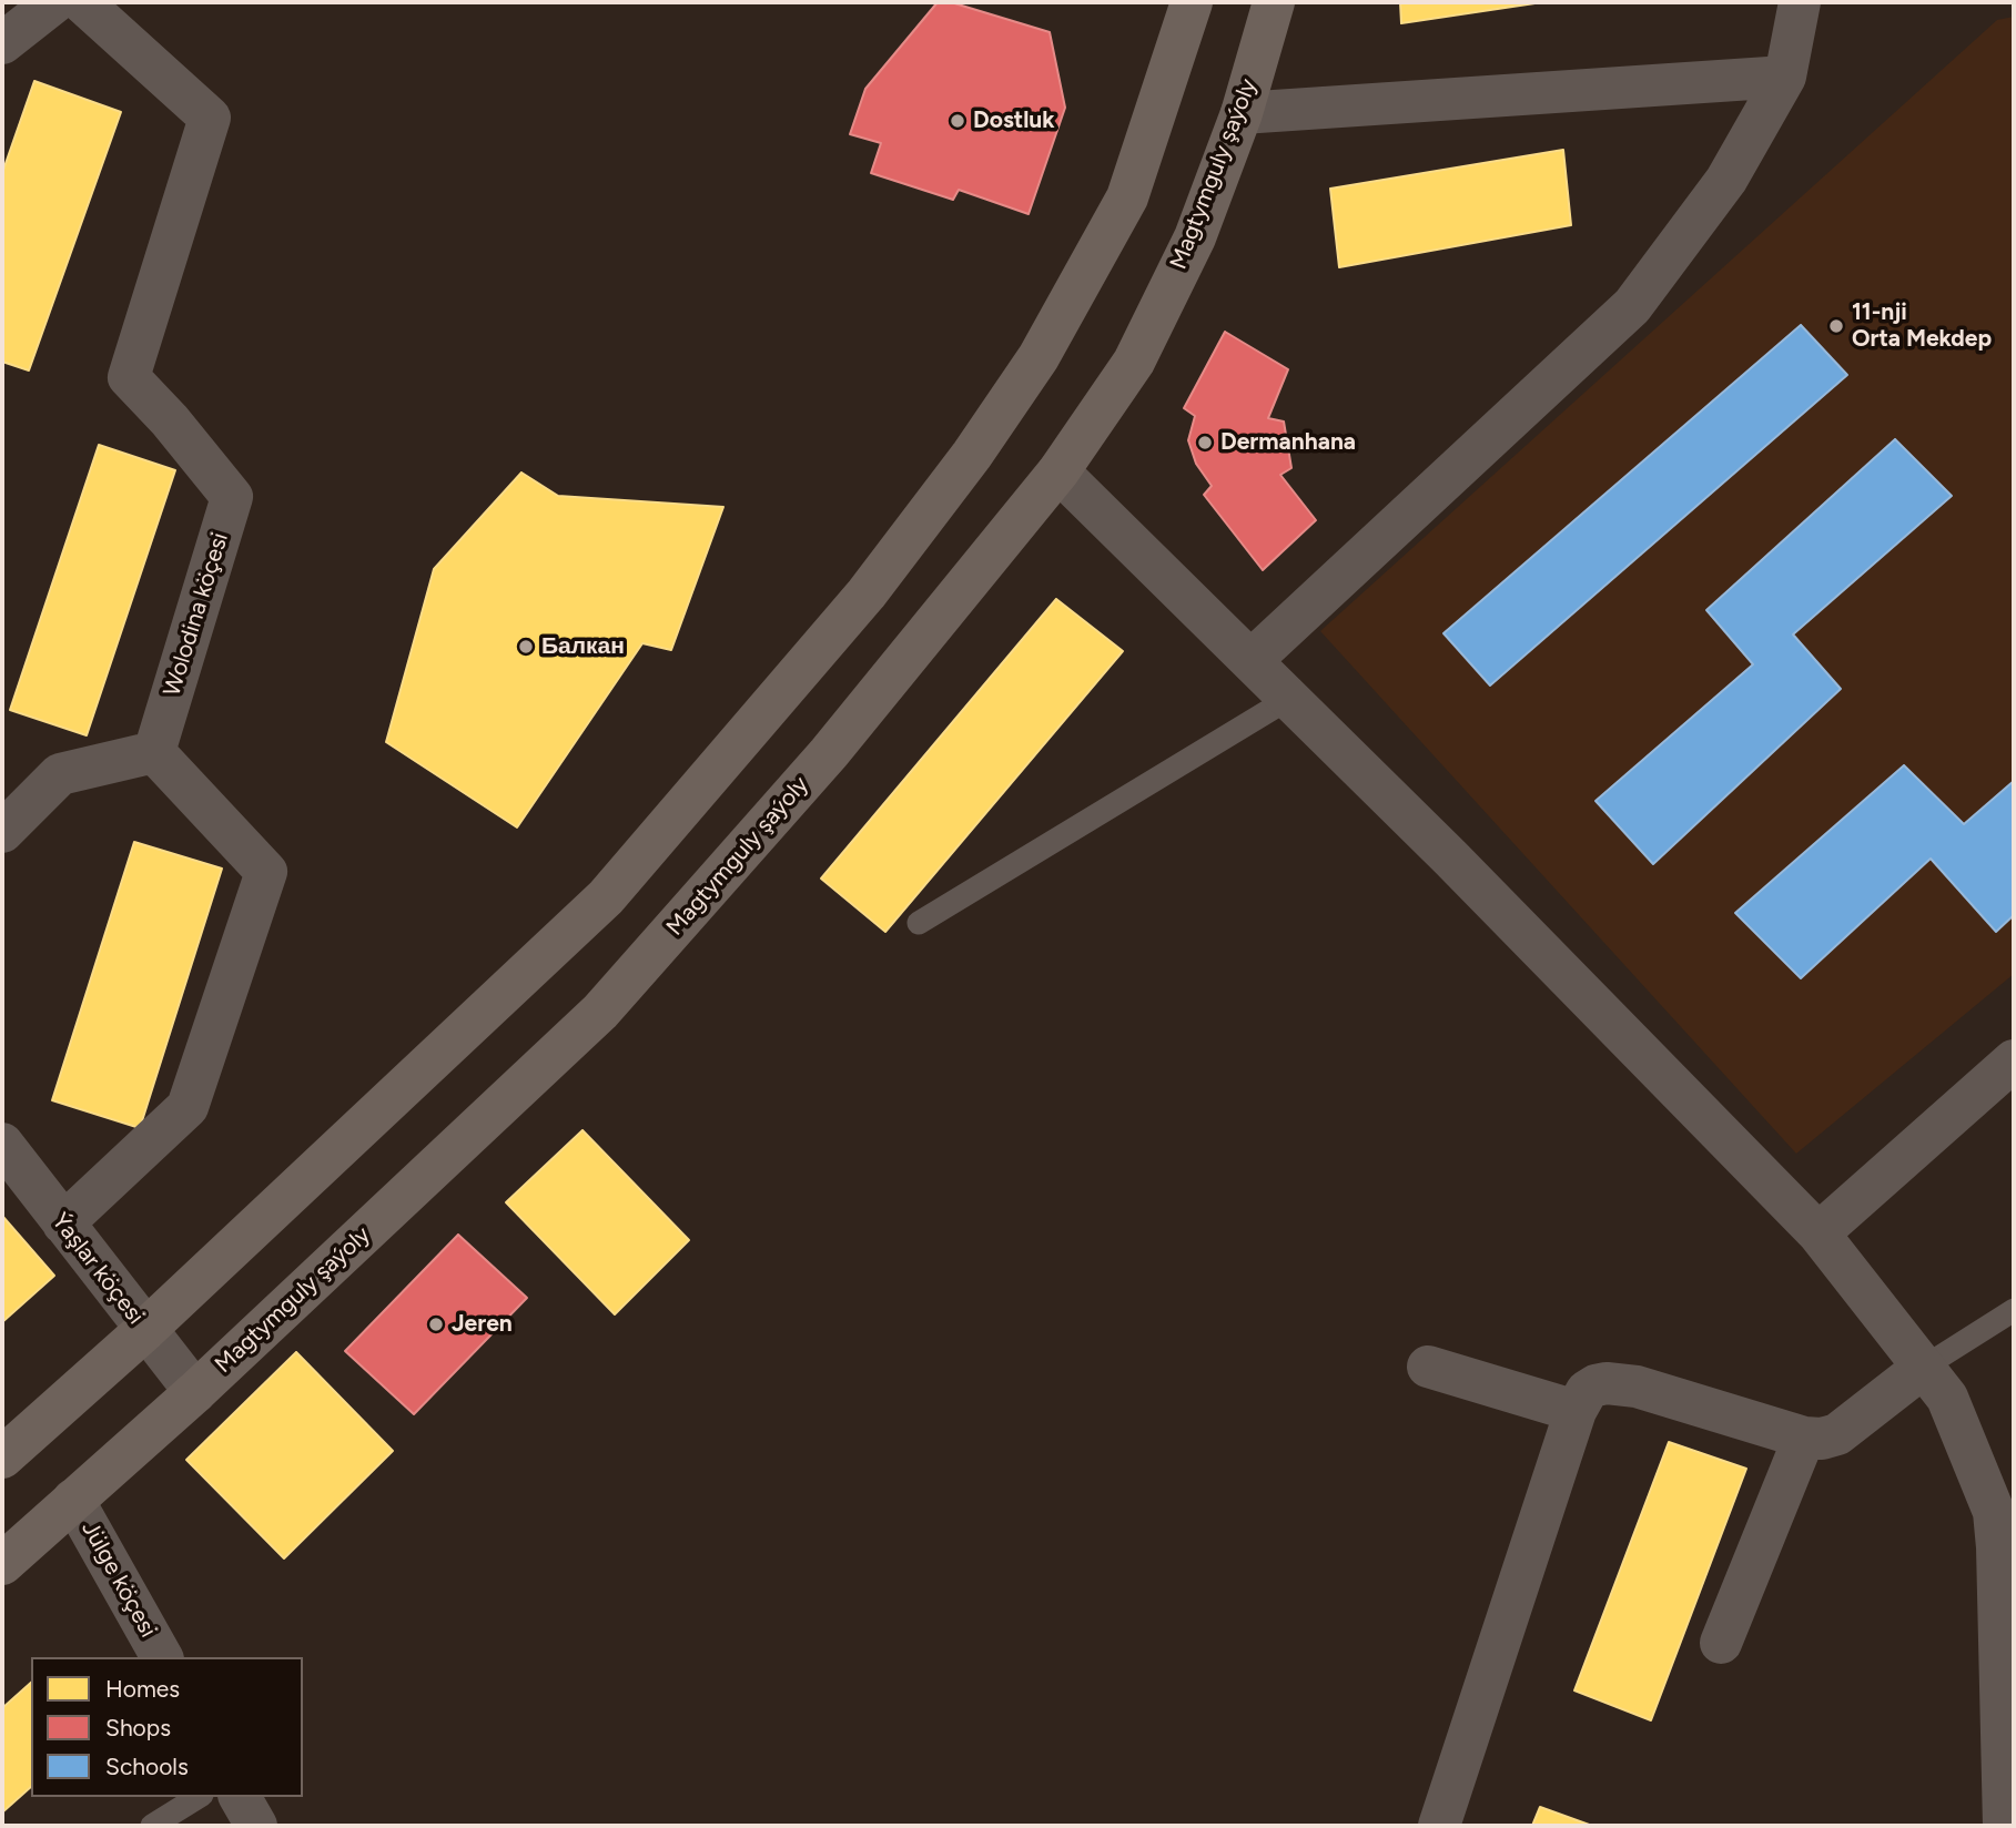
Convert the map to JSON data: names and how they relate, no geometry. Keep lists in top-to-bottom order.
{
  "streets": {
    "street": [
      "Magtymguly şaýoly",
      "Wolodina köçesi",
      "Ýaşlar köçesi",
      "Jülge köçesi"
    ]
  },
  "crossings": [
    ["Magtymguly şaýoly", "Ýaşlar köçesi"],
    ["Magtymguly şaýoly", "Jülge köçesi"]
  ],
  "places": [
    "Dostluk",
    "11-nji Orta Mekdep",
    "Dermanhana",
    "Балкан",
    "Jeren"
  ],
  "legend": ["Homes", "Shops", "Schools"]
}
